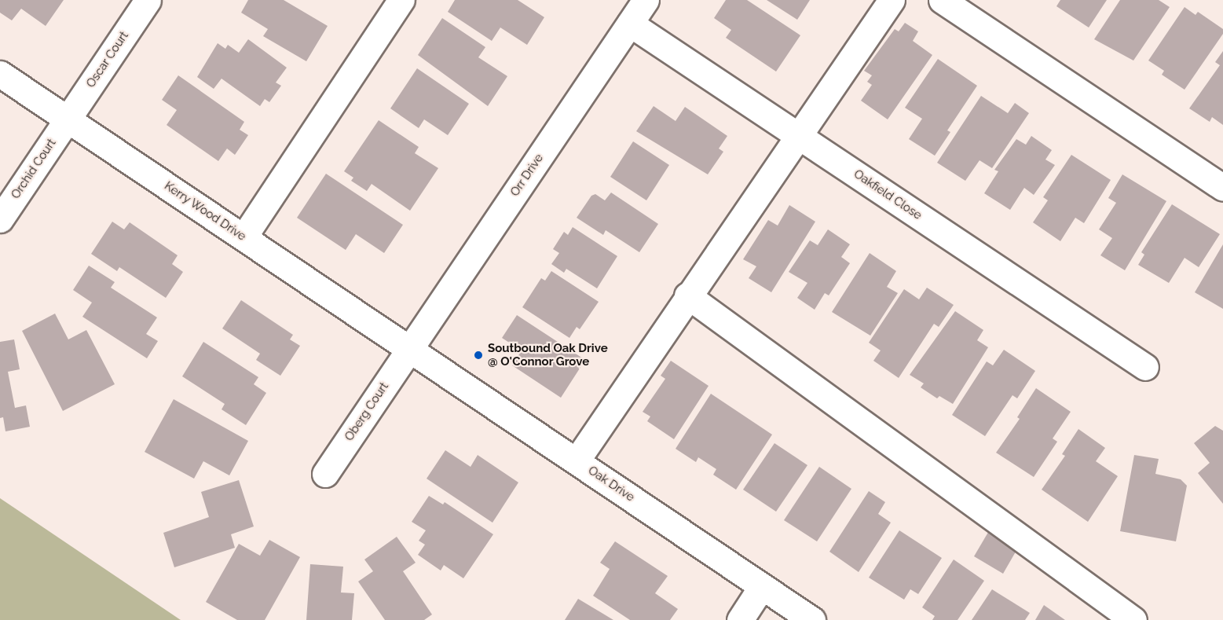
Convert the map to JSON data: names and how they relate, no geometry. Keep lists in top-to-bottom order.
{
  "streets": {
    "street": [
      "Oscar Court",
      "Orchid Court",
      "Orr Drive",
      "Oakfield Close",
      "Kerry Wood Drive",
      "Oberg Court",
      "Oak Drive"
    ]
  },
  "crossings": [
    ["Oscar Court", "Orchid Court"],
    ["Oscar Court", "Kerry Wood Drive"],
    ["Orchid Court", "Kerry Wood Drive"],
    ["Orr Drive", "Oakfield Close"],
    ["Orr Drive", "Kerry Wood Drive"],
    ["Orr Drive", "Oberg Court"],
    ["Orr Drive", "Oak Drive"],
    ["Kerry Wood Drive", "Oberg Court"],
    ["Kerry Wood Drive", "Oak Drive"],
    ["Oberg Court", "Oak Drive"]
  ],
  "places": ["Soutbound Oak Drive @ O'Connor Grove"]
}
